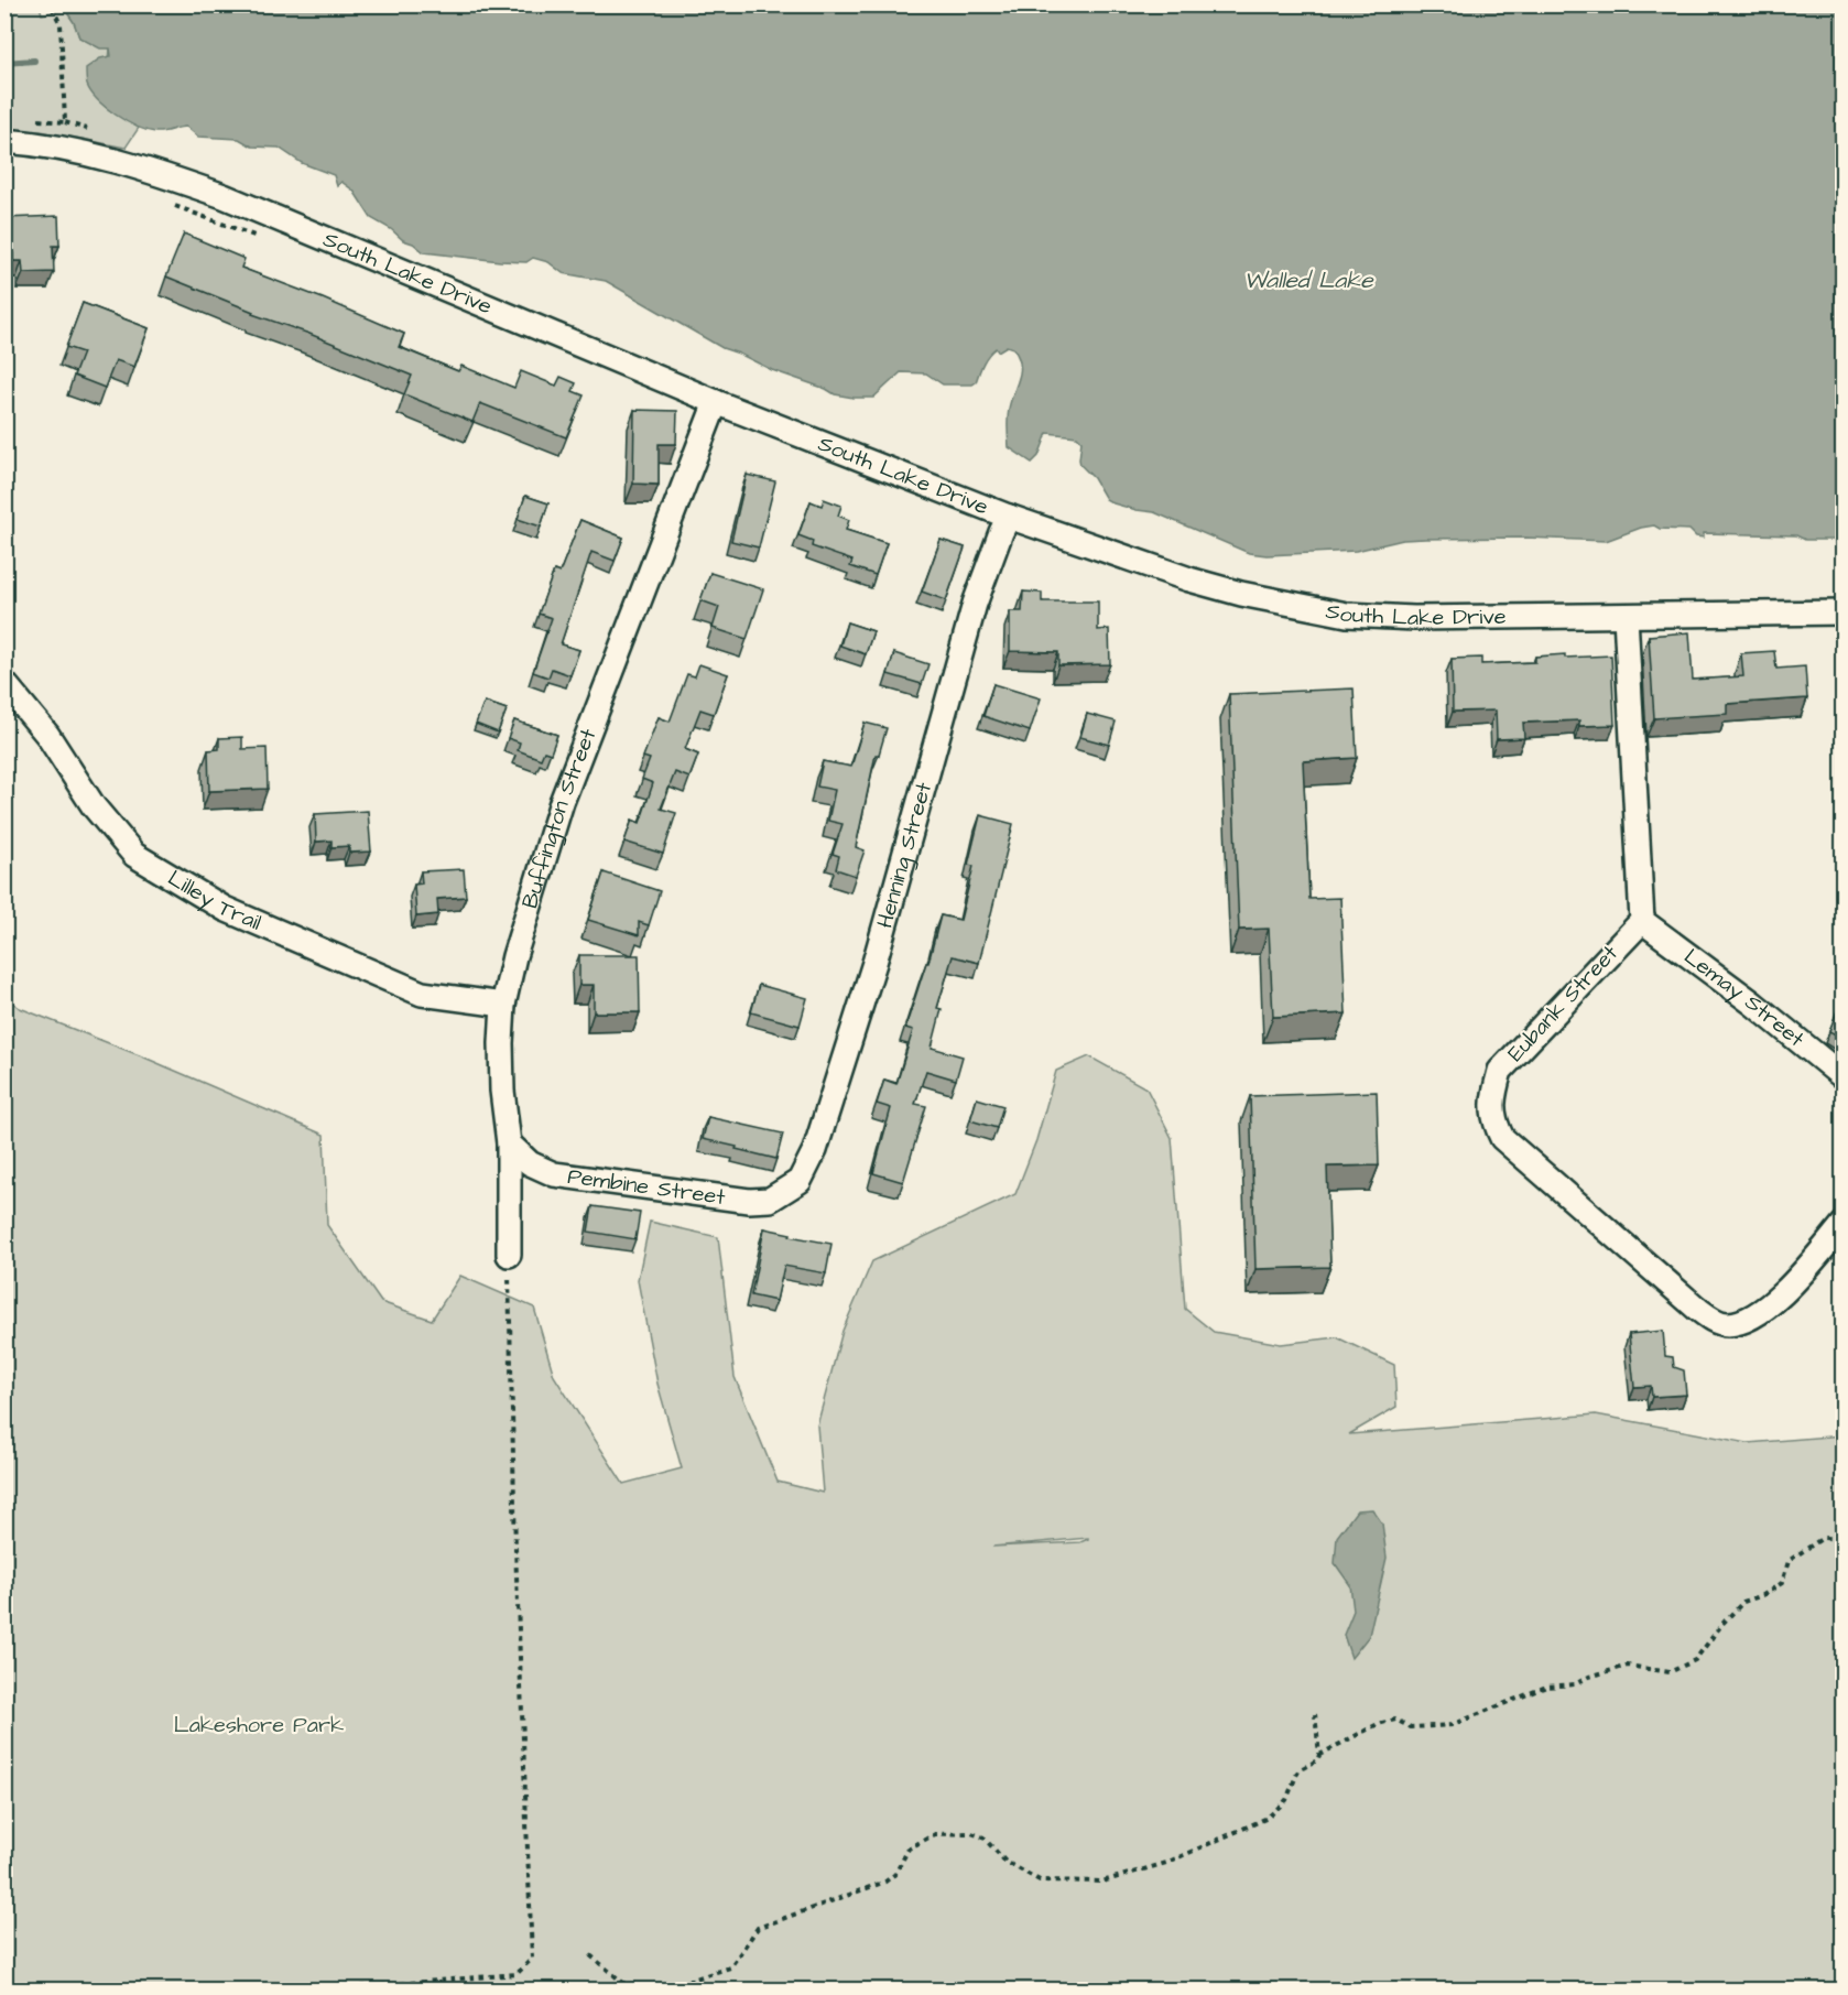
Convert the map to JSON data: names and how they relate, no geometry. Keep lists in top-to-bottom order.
{
  "streets": {
    "street": [
      "South Lake Drive",
      "Buffington Street",
      "Henning Street",
      "Lilley Trail",
      "Lemay Street",
      "Eubank Street",
      "Pembine Street"
    ]
  },
  "crossings": [
    ["South Lake Drive", "Buffington Street"],
    ["South Lake Drive", "Henning Street"],
    ["Buffington Street", "Lilley Trail"],
    ["Buffington Street", "Pembine Street"],
    ["Henning Street", "Pembine Street"],
    ["Lemay Street", "Eubank Street"]
  ],
  "water": ["Walled Lake"],
  "parks": ["Lakeshore Park"]
}
